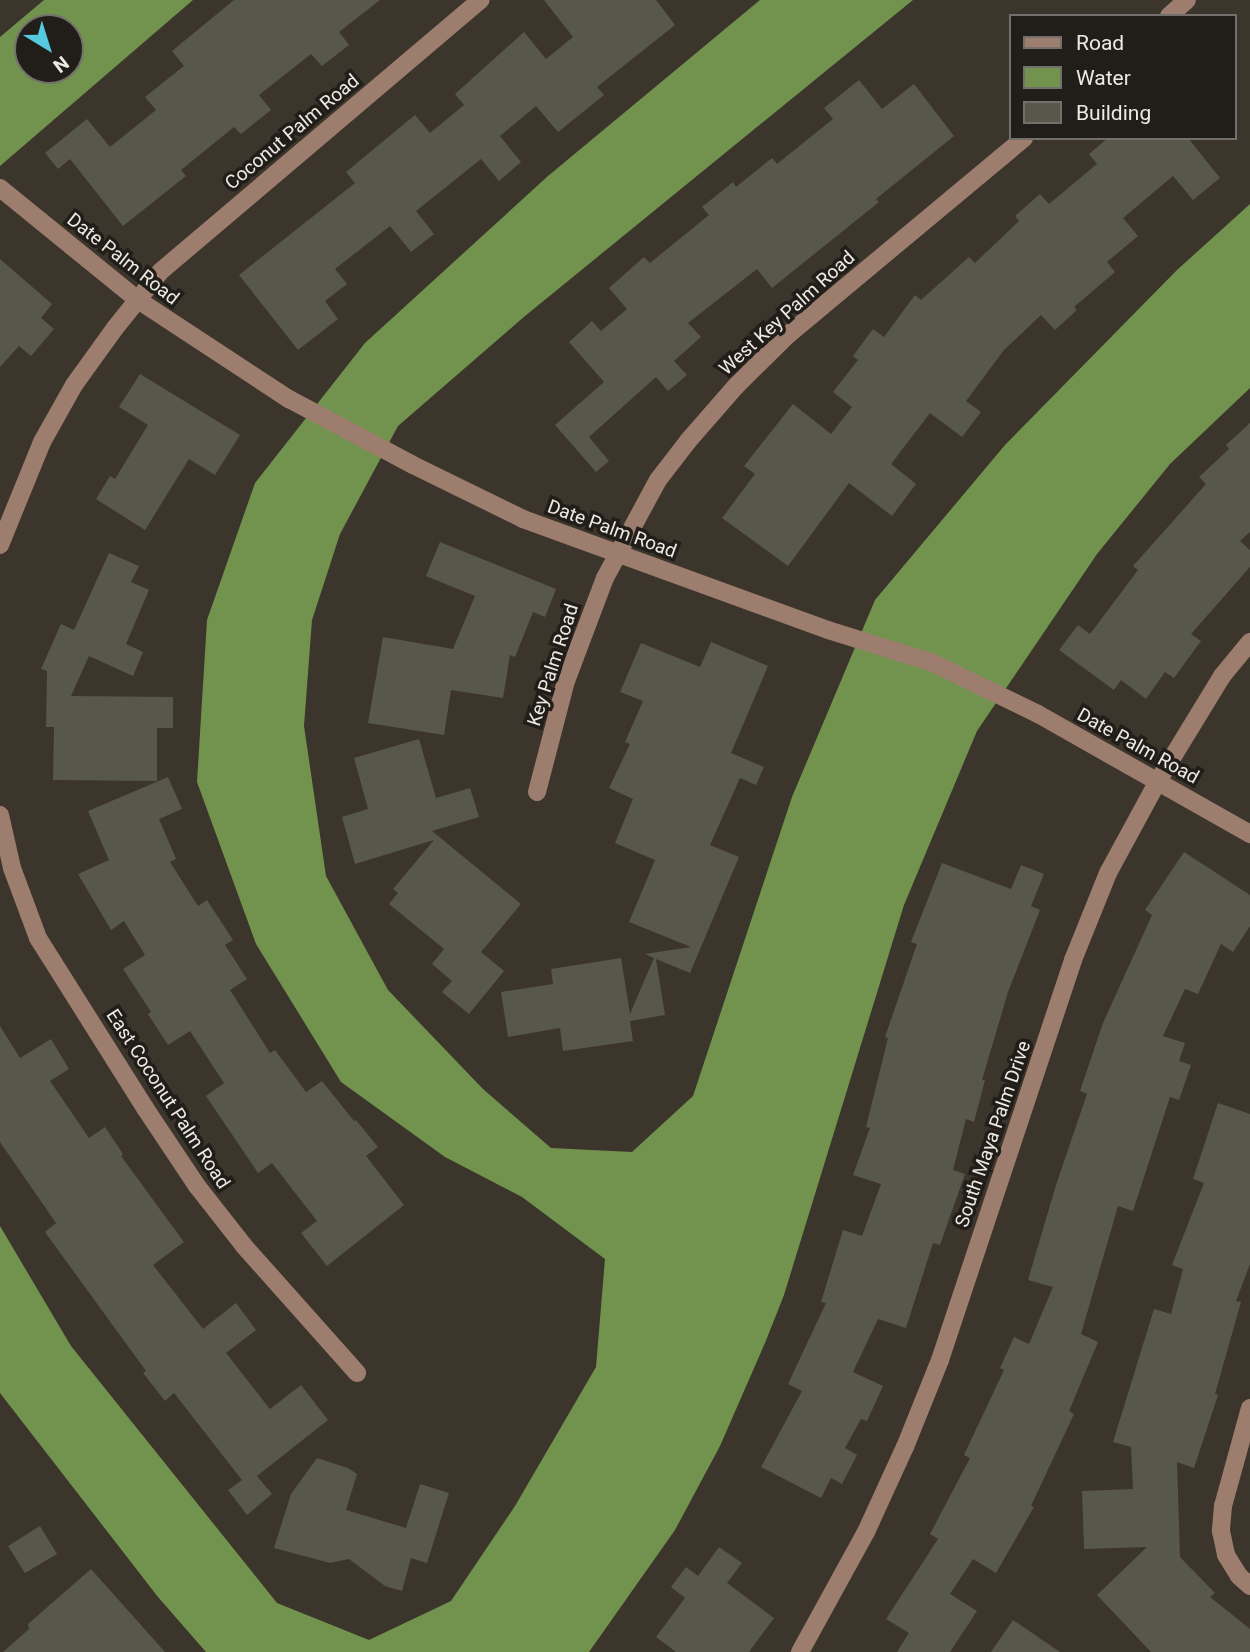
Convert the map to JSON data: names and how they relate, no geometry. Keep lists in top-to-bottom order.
{
  "streets": {
    "street": [
      "Coconut Palm Road",
      "Date Palm Road",
      "West Key Palm Road",
      "Key Palm Road",
      "East Coconut Palm Road",
      "South Maya Palm Drive"
    ]
  },
  "crossings": [
    ["Coconut Palm Road", "Date Palm Road"],
    ["Date Palm Road", "West Key Palm Road"],
    ["Date Palm Road", "Key Palm Road"],
    ["Date Palm Road", "South Maya Palm Drive"],
    ["West Key Palm Road", "Key Palm Road"]
  ],
  "legend": ["Road", "Water", "Building"],
  "north": "bottom right"
}
